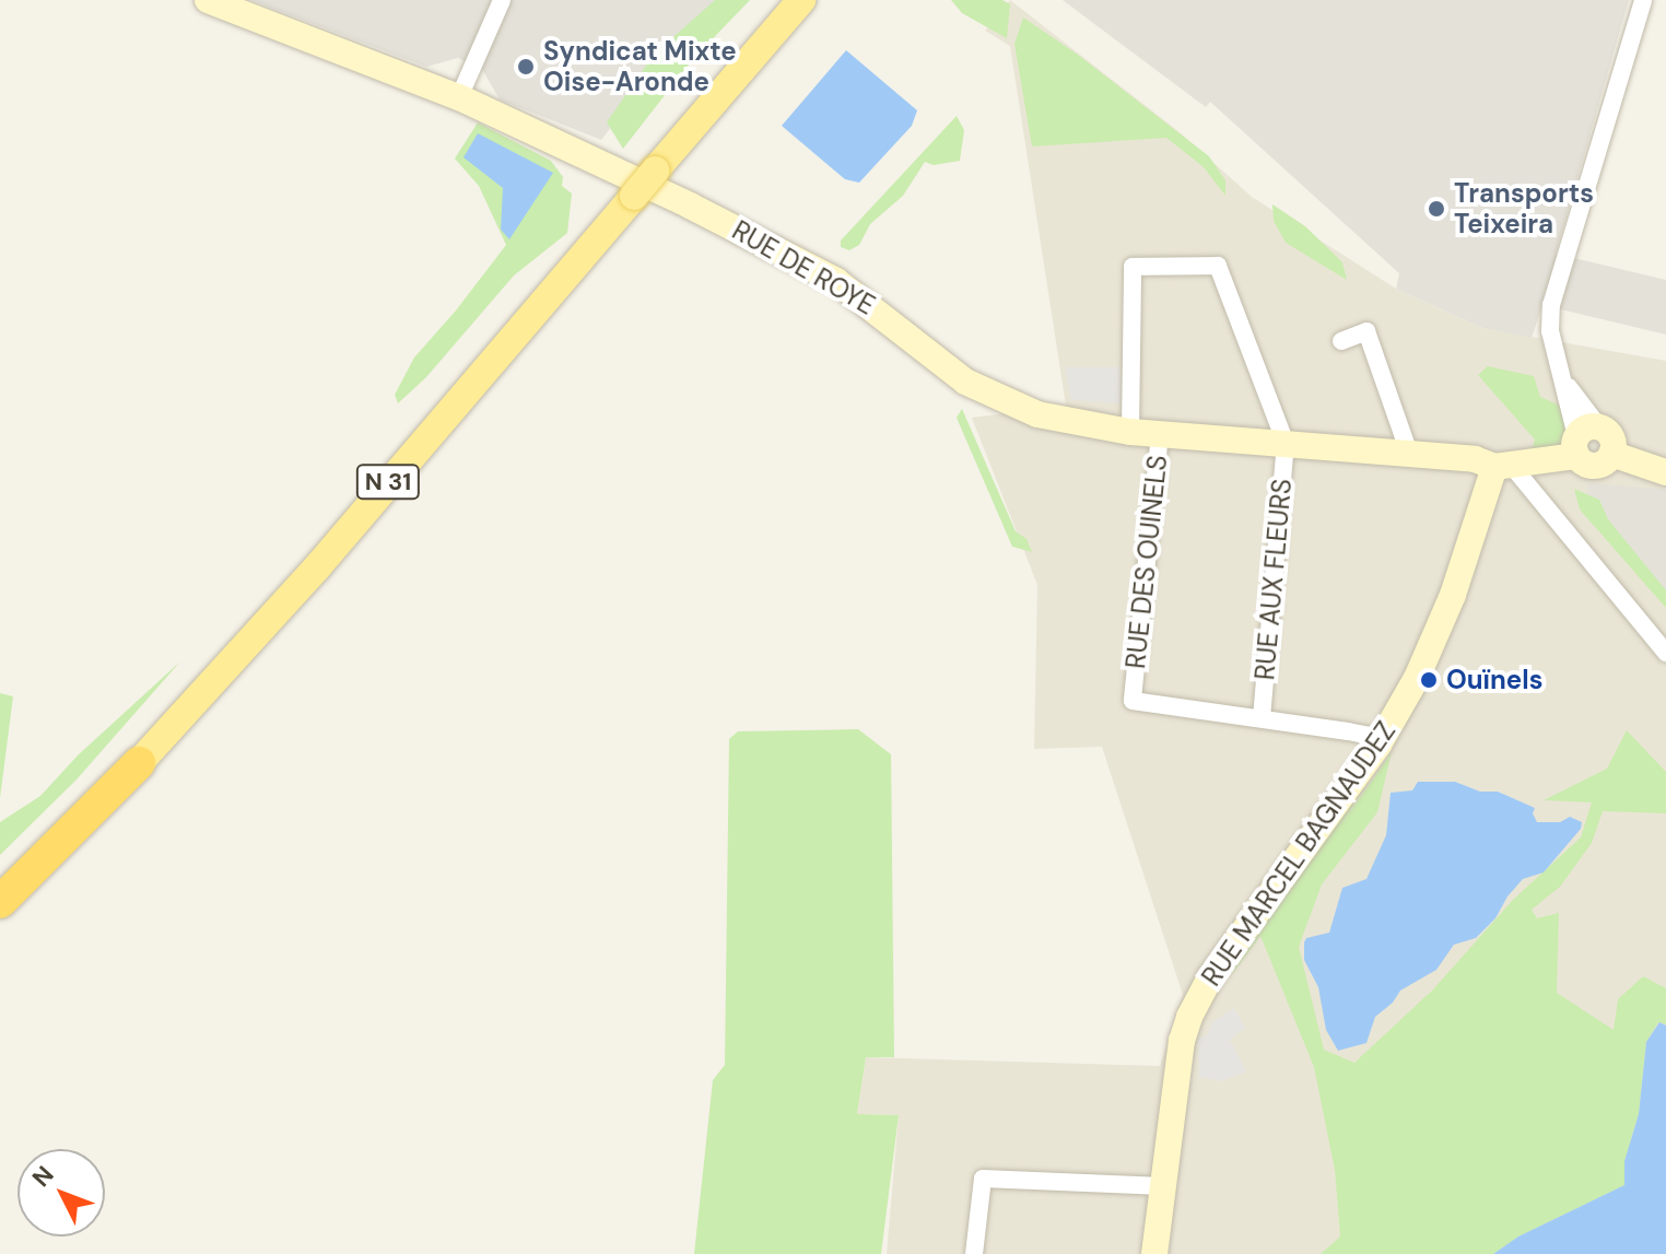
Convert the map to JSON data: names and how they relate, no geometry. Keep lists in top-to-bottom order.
{
  "streets": {
    "highway": ["N 31"],
    "main road": ["RUE DE ROYE", "RUE MARCEL BAGNAUDEZ"],
    "street": ["RUE DES OUINELS", "RUE AUX FLEURS"]
  },
  "crossings": [
    ["RUE DE ROYE", "RUE DES OUINELS"],
    ["RUE DE ROYE", "RUE AUX FLEURS"],
    ["RUE DE ROYE", "RUE MARCEL BAGNAUDEZ"],
    ["RUE DES OUINELS", "RUE AUX FLEURS"],
    ["RUE DES OUINELS", "RUE MARCEL BAGNAUDEZ"]
  ],
  "places": ["Syndicat Mixte Oise-Aronde", "Transports Teixeira", "Ouïnels"],
  "north": "top left"
}
